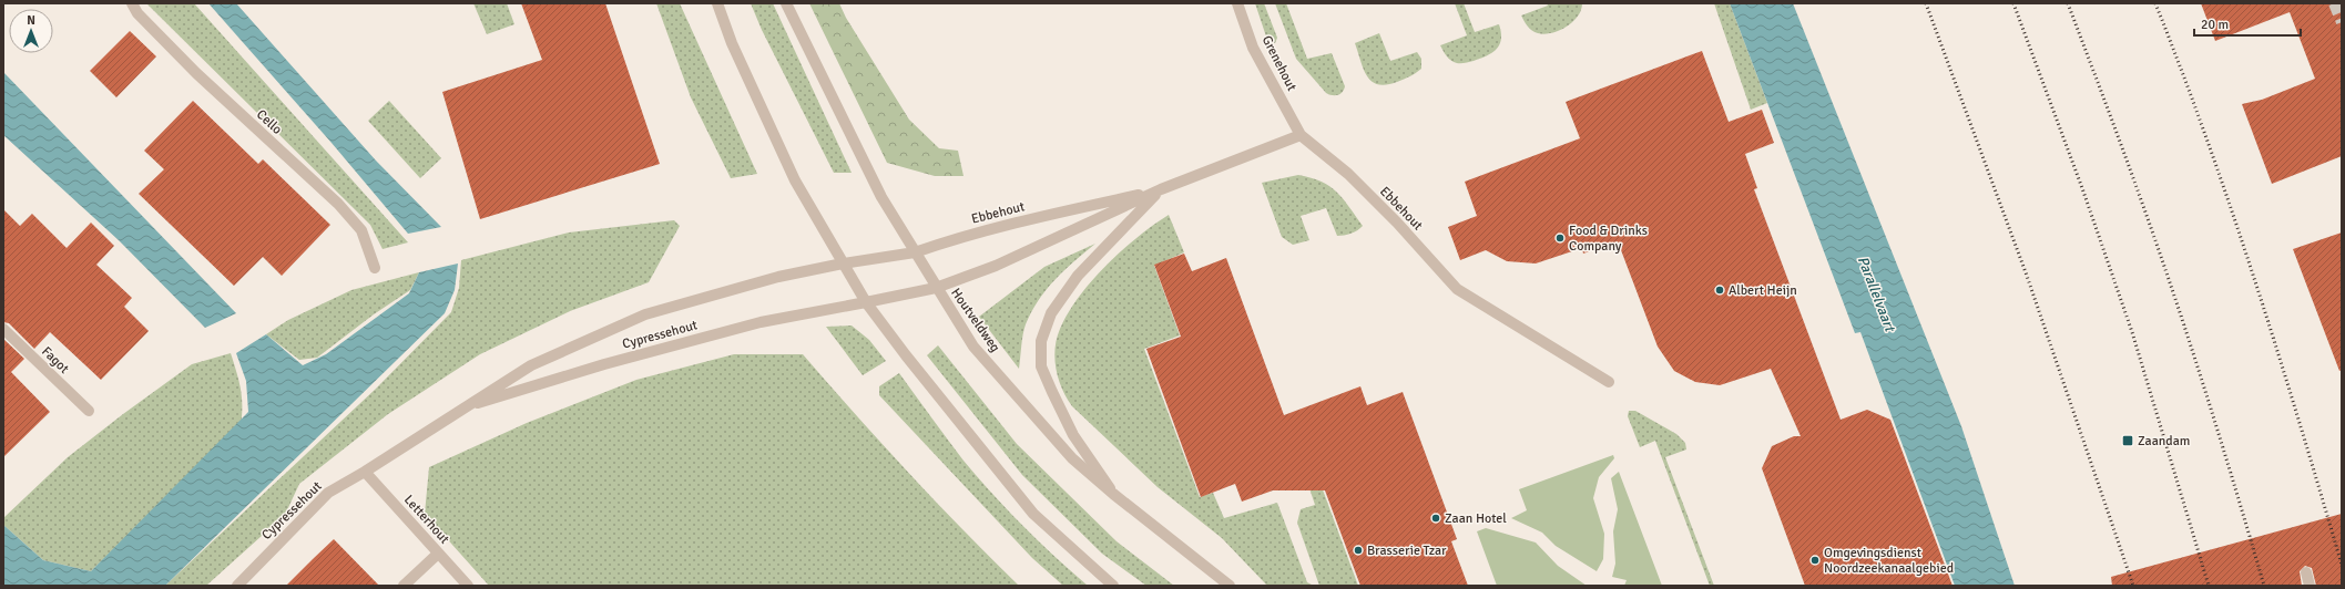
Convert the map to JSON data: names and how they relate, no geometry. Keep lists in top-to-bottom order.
{
  "streets": {
    "street": [
      "Grenehout",
      "Cello",
      "Ebbehout",
      "Houtveldweg",
      "Cypressehout",
      "Fagot",
      "Letterhout"
    ]
  },
  "crossings": [
    ["Grenehout", "Ebbehout"],
    ["Ebbehout", "Houtveldweg"],
    ["Ebbehout", "Cypressehout"],
    ["Cypressehout", "Letterhout"]
  ],
  "water": ["Parallelvaart"],
  "places": {
    "other": [
      "Food & Drinks Company",
      "Albert Heijn",
      "Zaan Hotel",
      "Brasserie Tzar",
      "Omgevingsdienst Noordzeekanaalgebied"
    ],
    "transit": ["Zaandam"]
  },
  "scale_bar": "20 m",
  "north": "top"
}
